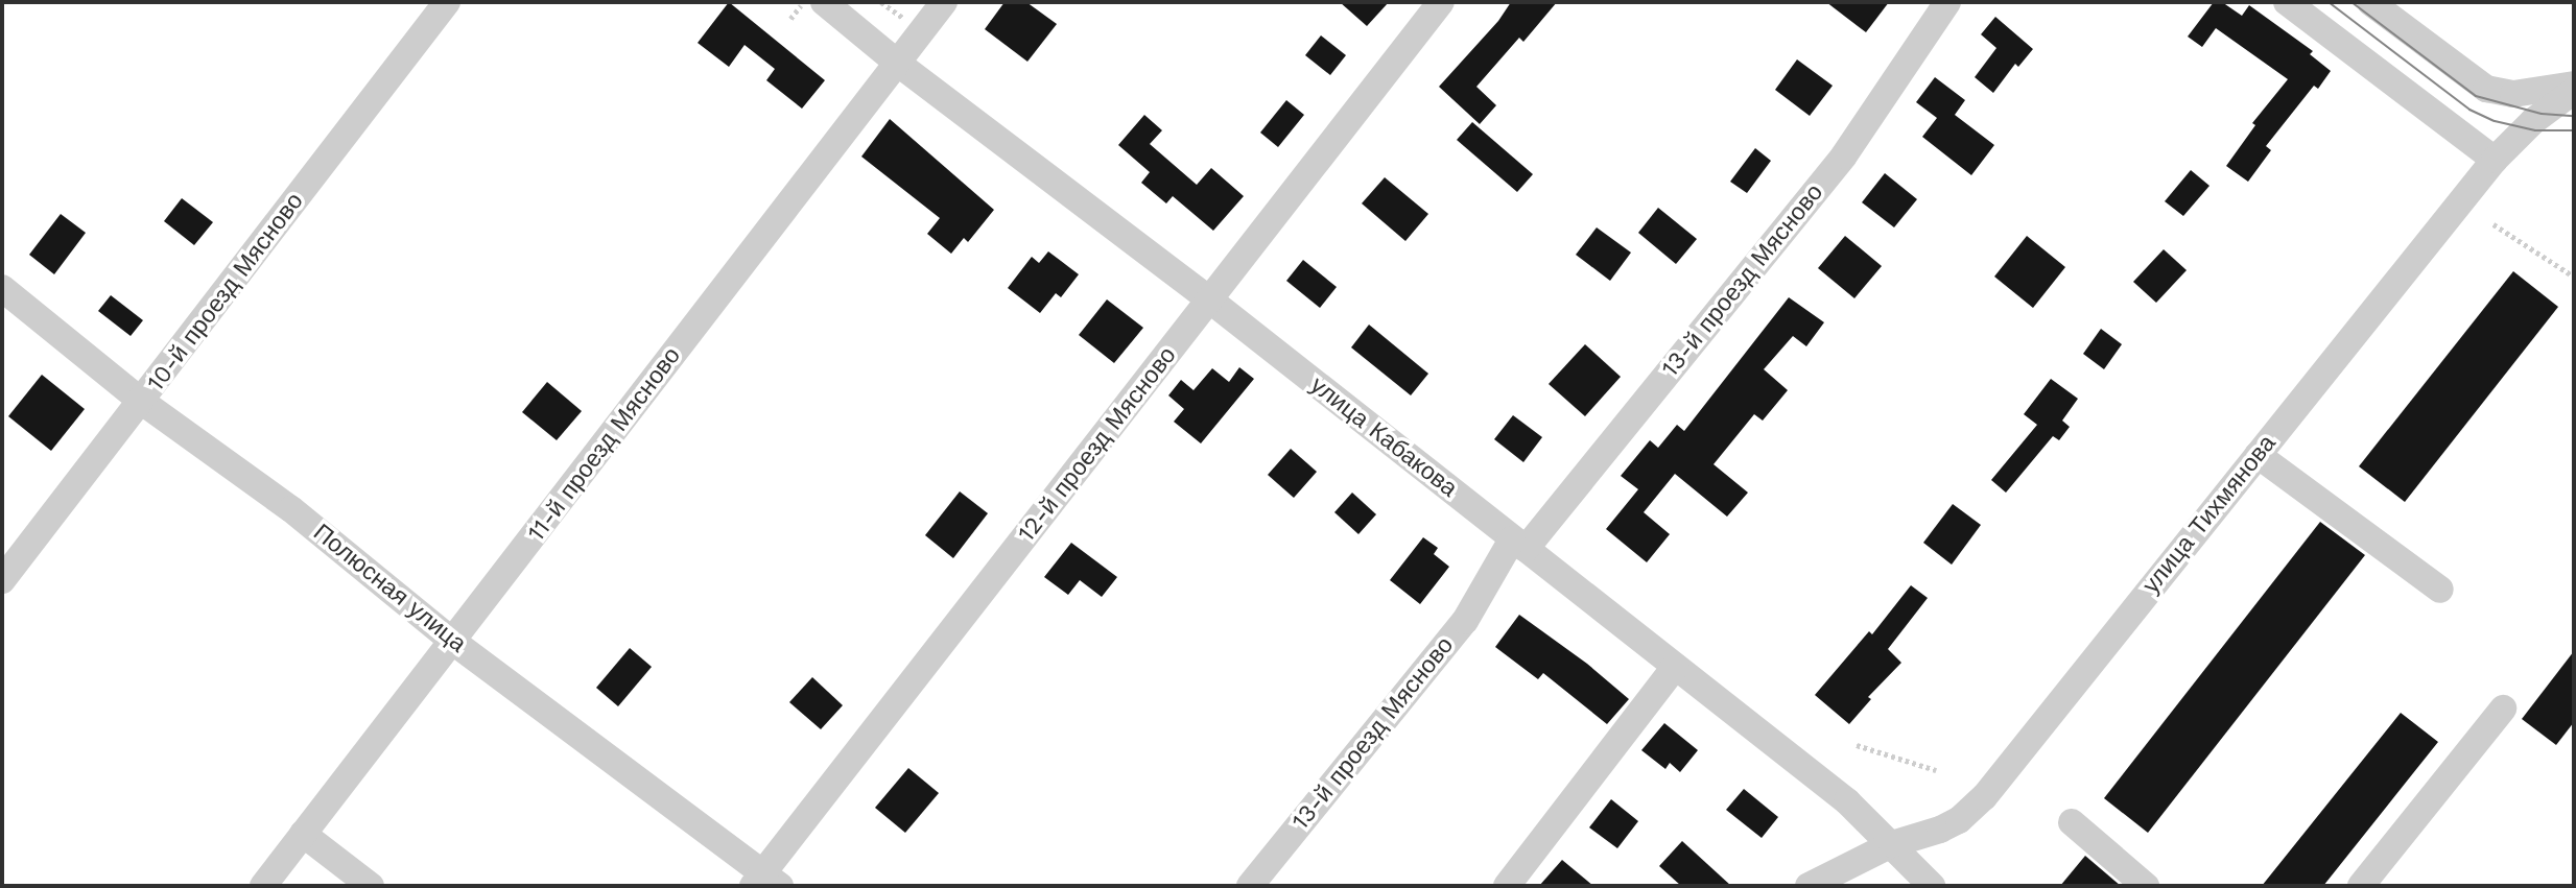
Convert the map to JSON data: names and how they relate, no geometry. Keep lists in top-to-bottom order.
{
  "streets": {
    "street": [
      "13-й проезд Мясново",
      "10-й проезд Мясново",
      "улица Кабакова",
      "11-й проезд Мясново",
      "12-й проезд Мясново",
      "улица Тихмянова",
      "Полюсная улица"
    ]
  },
  "crossings": [
    ["13-й проезд Мясново", "улица Кабакова"],
    ["10-й проезд Мясново", "Полюсная улица"],
    ["улица Кабакова", "11-й проезд Мясново"],
    ["улица Кабакова", "12-й проезд Мясново"],
    ["улица Кабакова", "улица Тихмянова"],
    ["11-й проезд Мясново", "Полюсная улица"],
    ["12-й проезд Мясново", "Полюсная улица"]
  ]
}
